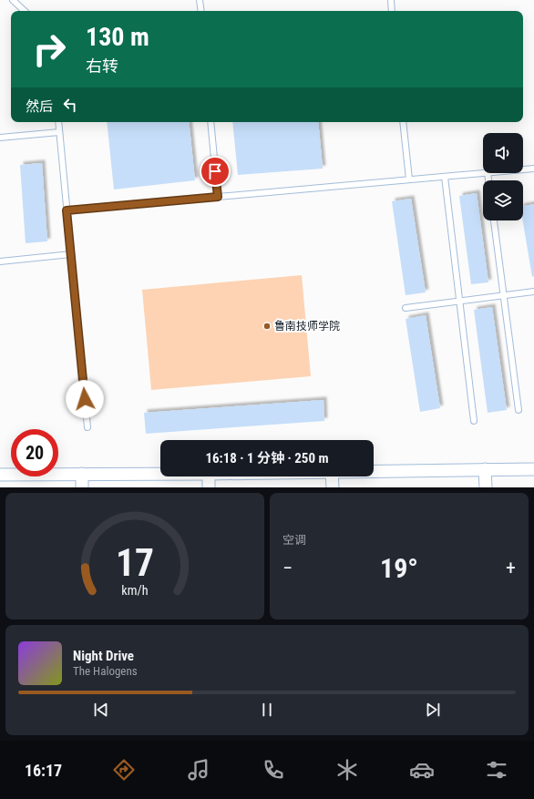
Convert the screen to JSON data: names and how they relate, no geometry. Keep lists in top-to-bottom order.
{
  "places": ["鲁南技师学院"],
  "page": {
    "turn": ["130 m", "右转"],
    "then": "然后",
    "limit": "20",
    "trip": "16:18 · 1 分钟 · 250 m",
    "tile": "空调",
    "heat": ["−", "19°", "+"],
    "song": ["Night Drive", "The Halogens"],
    "tabs": "16:17",
    "gauge": ["17", "km/h"]
  }
}
